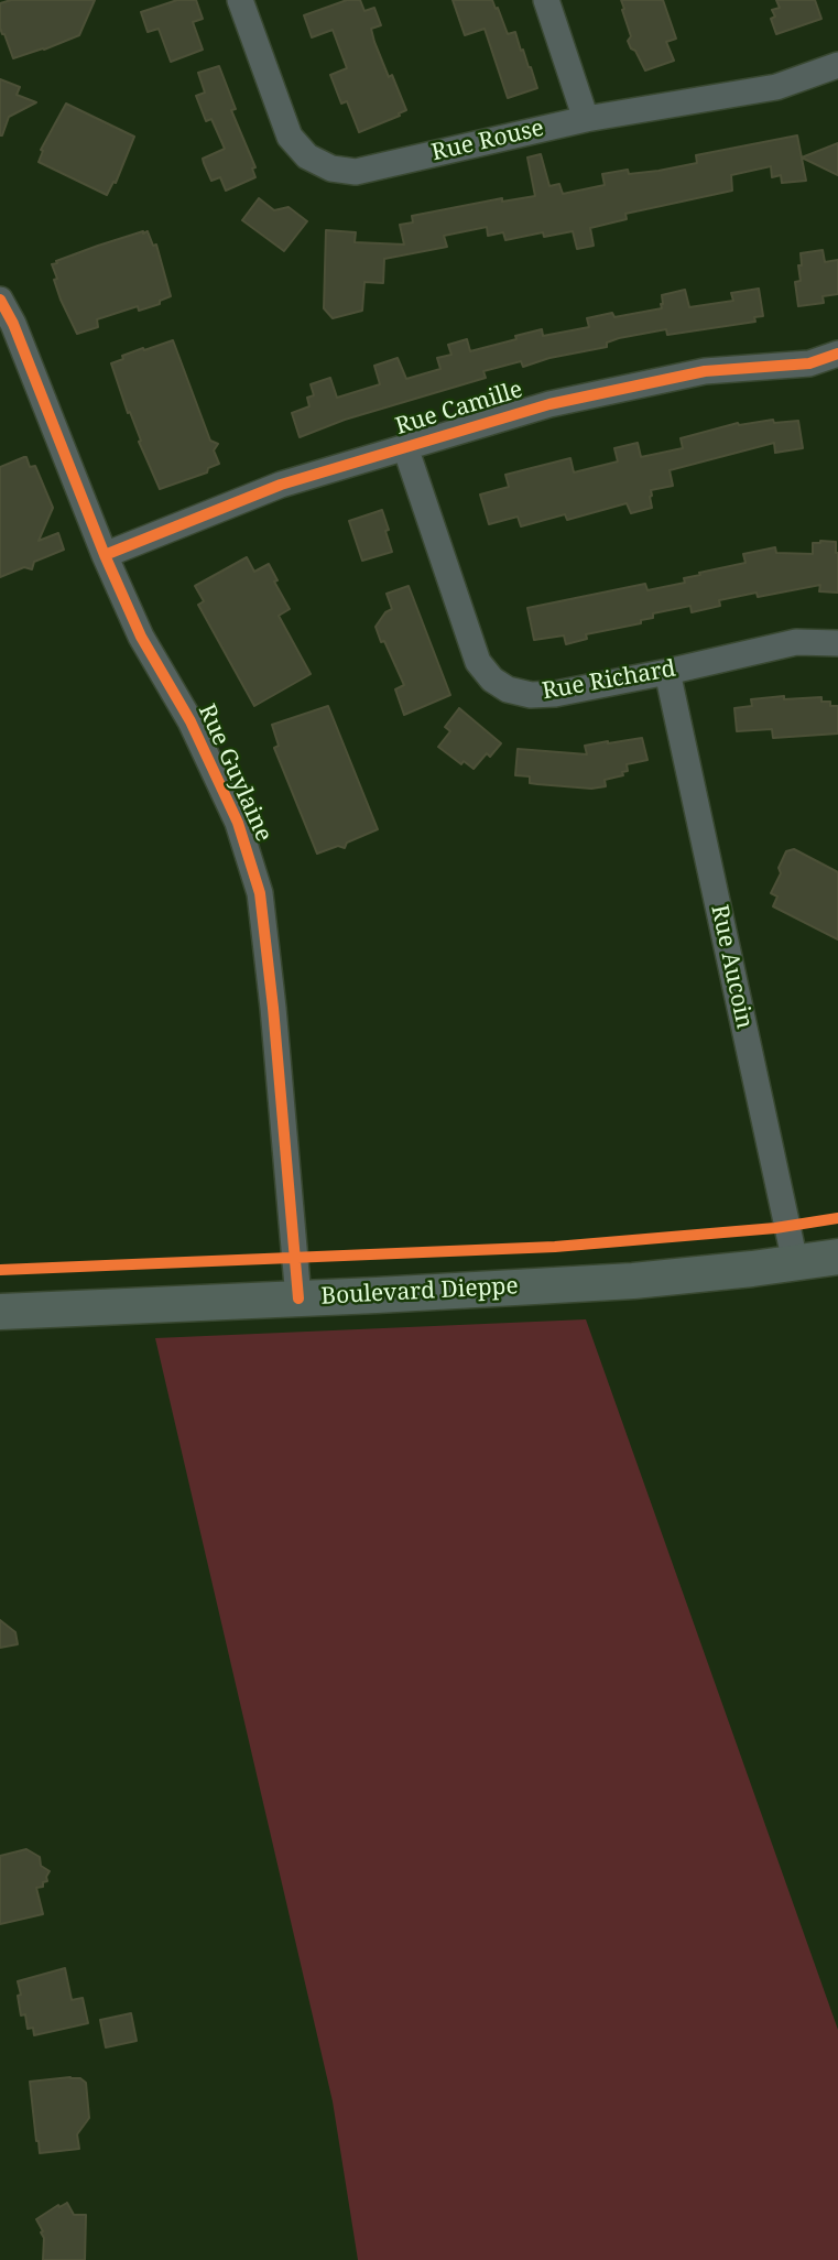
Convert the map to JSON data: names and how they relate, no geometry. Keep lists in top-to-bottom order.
{
  "streets": {
    "main road": ["Boulevard Dieppe"],
    "street": [
      "Rue Rouse",
      "Rue Camille",
      "Rue Richard",
      "Rue Guylaine",
      "Rue Aucoin"
    ]
  },
  "crossings": [
    ["Rue Camille", "Rue Richard"],
    ["Rue Camille", "Rue Guylaine"],
    ["Rue Richard", "Rue Aucoin"],
    ["Rue Guylaine", "Boulevard Dieppe"],
    ["Rue Aucoin", "Boulevard Dieppe"]
  ]
}
